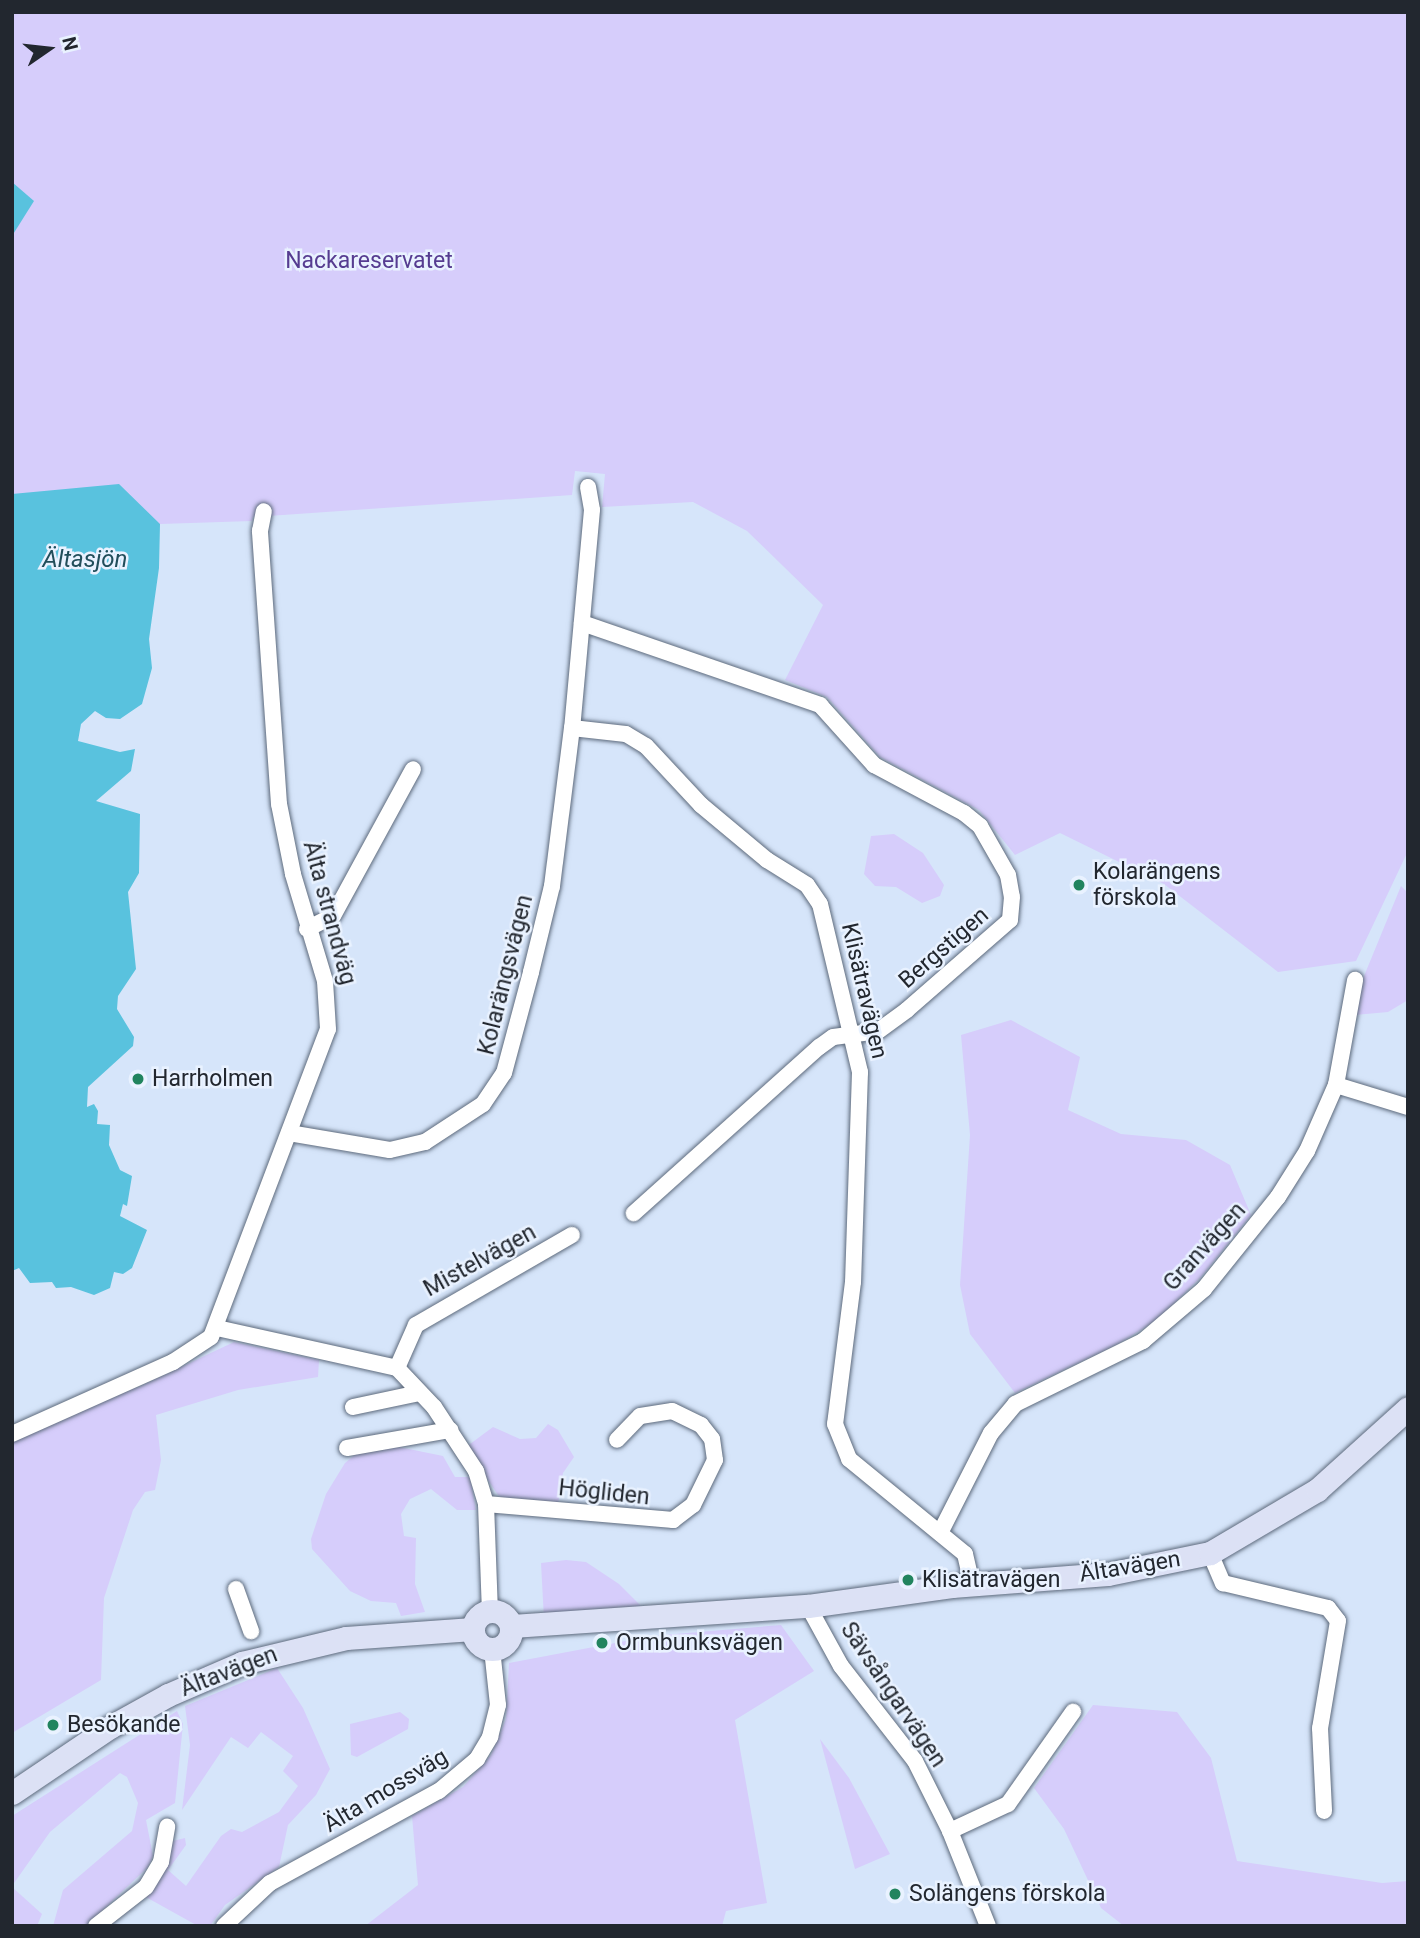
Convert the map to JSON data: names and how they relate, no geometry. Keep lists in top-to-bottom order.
{
  "streets": {
    "main road": ["Ältavägen"],
    "street": [
      "Älta strandväg",
      "Bergstigen",
      "Kolarängsvägen",
      "Klisätravägen",
      "Granvägen",
      "Mistelvägen",
      "Högliden",
      "Sävsångarvägen",
      "Älta mossväg"
    ]
  },
  "crossings": [
    ["Älta strandväg", "Kolarängsvägen"],
    ["Bergstigen", "Klisätravägen"],
    ["Kolarängsvägen", "Klisätravägen"],
    ["Klisätravägen", "Granvägen"],
    ["Klisätravägen", "Ältavägen"],
    ["Ältavägen", "Sävsångarvägen"],
    ["Ältavägen", "Älta mossväg"]
  ],
  "water": ["Ältasjön"],
  "parks": ["Nackareservatet"],
  "places": [
    "Kolarängens förskola",
    "Harrholmen",
    "Klisätravägen",
    "Ormbunksvägen",
    "Besökande",
    "Solängens förskola"
  ],
  "north": "right"
}
